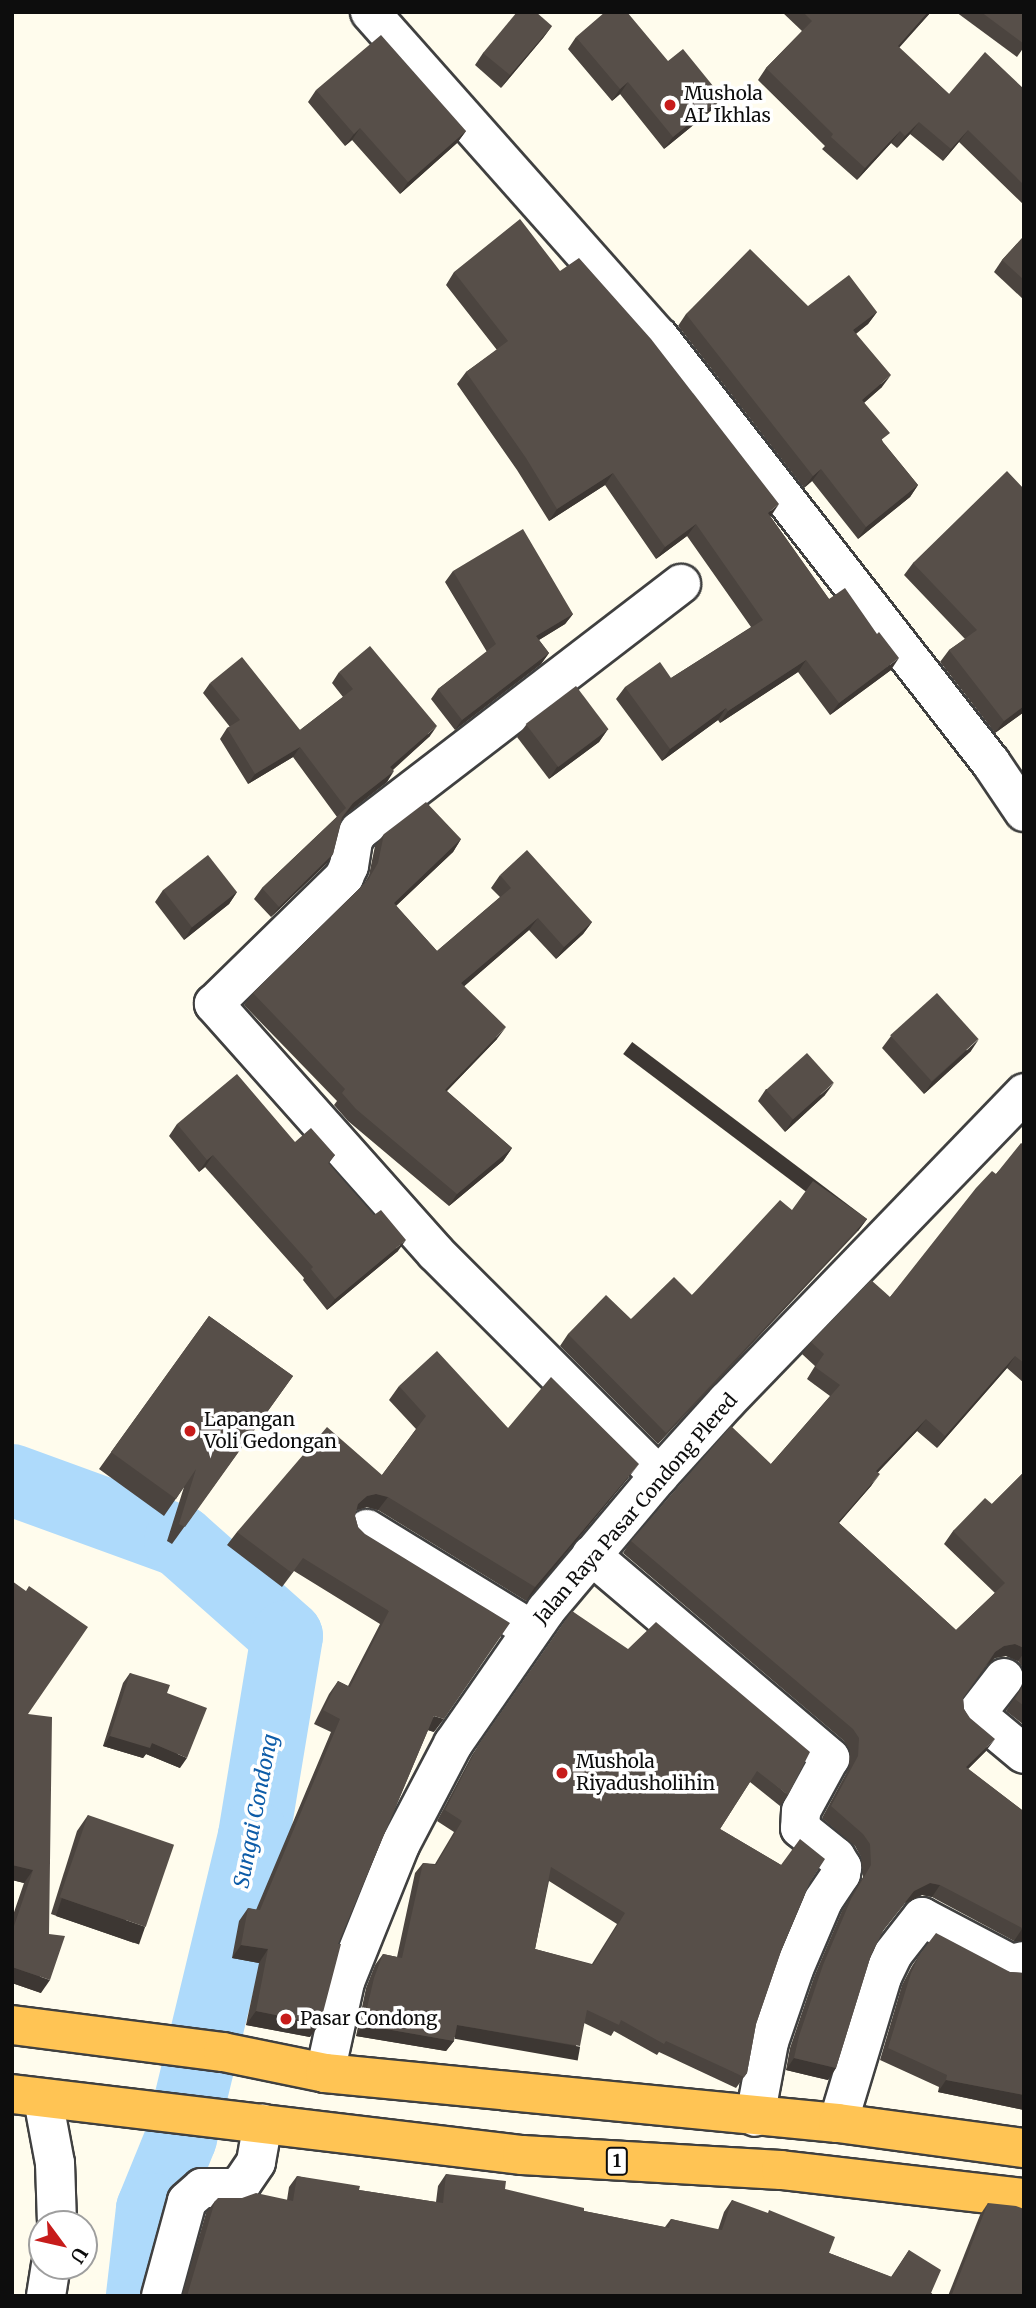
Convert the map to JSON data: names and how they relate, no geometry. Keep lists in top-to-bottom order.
{
  "streets": {
    "highway": ["1"],
    "street": ["Jalan Raya Pasar Condong Plered"]
  },
  "water": ["Sungai Condong"],
  "places": [
    "Mushola AL Ikhlas",
    "Lapangan Voli Gedongan",
    "Mushola Riyadusholihin",
    "Pasar Condong"
  ],
  "north": "bottom right"
}
